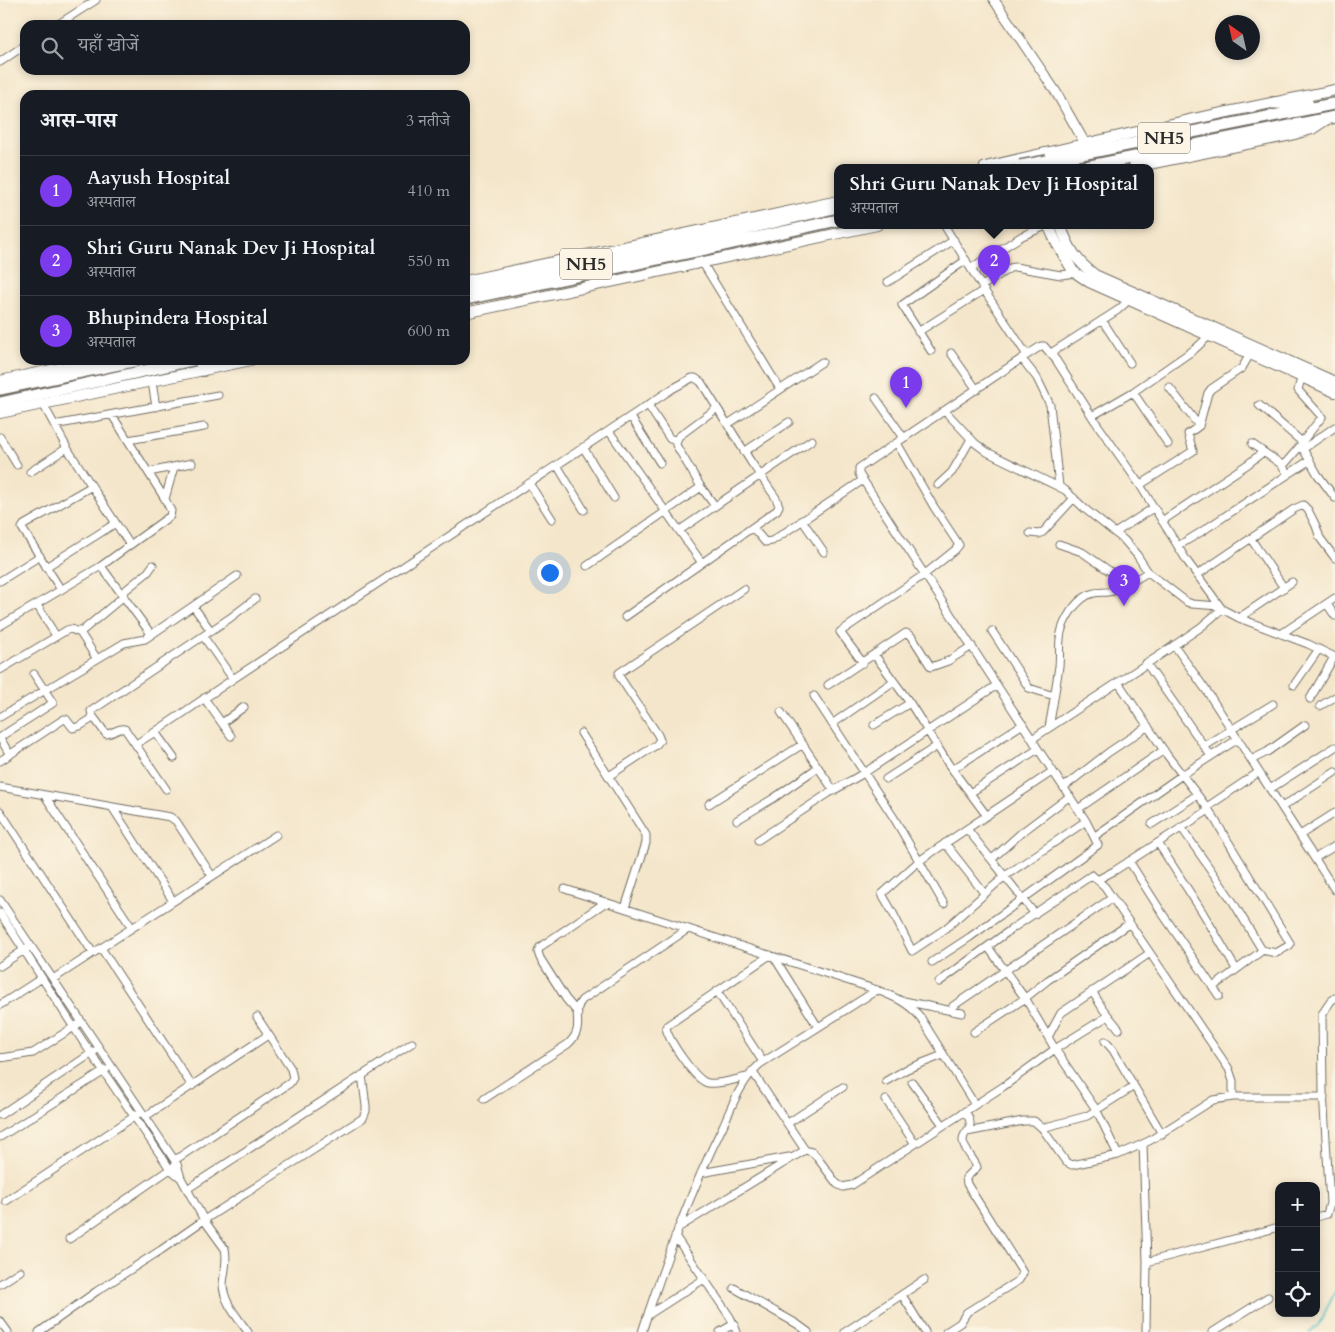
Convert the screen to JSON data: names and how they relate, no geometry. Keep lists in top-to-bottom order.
{
  "streets": {
    "highway": ["NH5"]
  },
  "north": "top left",
  "page": {
    "search": "यहाँ खोजें",
    "heading": ["आस-पास", "3 नतीजे"],
    "list": [
      {
        "mark": "1",
        "name": "Aayush Hospital",
        "note": "अस्पताल",
        "value": "410 m"
      },
      {
        "mark": "2",
        "name": "Shri Guru Nanak Dev Ji Hospital",
        "note": "अस्पताल",
        "value": "550 m"
      },
      {
        "mark": "3",
        "name": "Bhupindera Hospital",
        "note": "अस्पताल",
        "value": "600 m"
      }
    ],
    "popup": ["Shri Guru Nanak Dev Ji Hospital", "अस्पताल"],
    "pins": ["2", "1", "3"],
    "map_buttons": ["+", "−"]
  }
}
